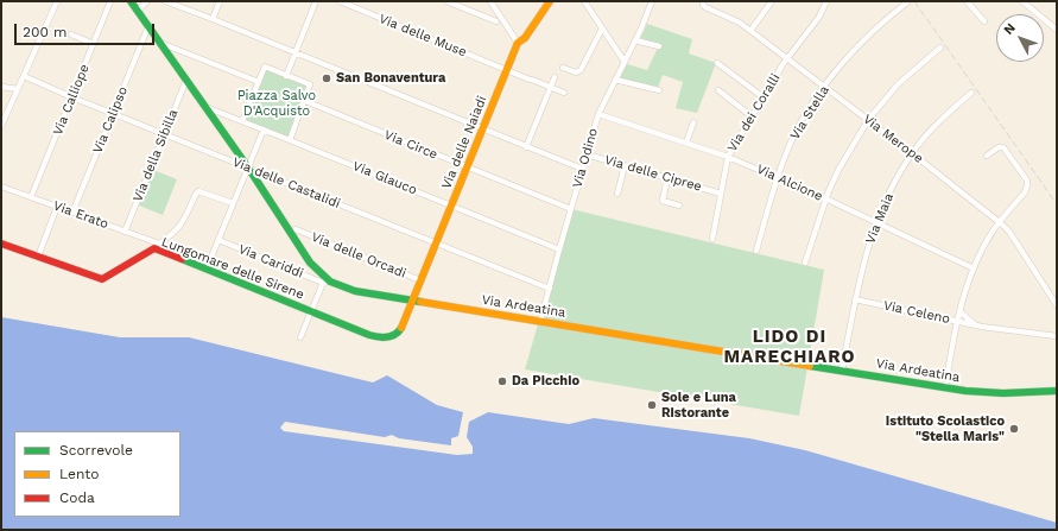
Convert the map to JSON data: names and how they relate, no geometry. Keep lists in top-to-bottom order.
{
  "streets": {
    "main road": ["Via delle Naiadi", "Lungomare delle Sirene", "Via Ardeatina"],
    "street": [
      "Via delle Muse",
      "Via Calliope",
      "Via dei Coralli",
      "Via Stella",
      "Via Calipso",
      "Via Merope",
      "Via Circe",
      "Via della Sibilla",
      "Via Odino",
      "Via delle Cipree",
      "Via Glauco",
      "Via delle Castalidi",
      "Via Alcione",
      "Via Erato",
      "Via Maia",
      "Via delle Orcadi",
      "Via Cariddi",
      "Via Celeno"
    ]
  },
  "crossings": [
    ["Via delle Muse", "Via delle Naiadi"],
    ["Via Calliope", "Via delle Castalidi"],
    ["Via Calliope", "Via Erato"],
    ["Via dei Coralli", "Via Merope"],
    ["Via dei Coralli", "Via delle Cipree"],
    ["Via dei Coralli", "Via Alcione"],
    ["Via Stella", "Via Merope"],
    ["Via Stella", "Via Alcione"],
    ["Via Calipso", "Via delle Castalidi"],
    ["Via Calipso", "Via Erato"],
    ["Via Calipso", "Via Ardeatina"],
    ["Via Merope", "Via Maia"],
    ["Via delle Naiadi", "Via Circe"],
    ["Via delle Naiadi", "Via Glauco"],
    ["Via delle Naiadi", "Via delle Castalidi"],
    ["Via delle Naiadi", "Via delle Orcadi"],
    ["Via delle Naiadi", "Lungomare delle Sirene"],
    ["Via delle Naiadi", "Via Ardeatina"],
    ["Via Circe", "Via Odino"],
    ["Via della Sibilla", "Via delle Castalidi"],
    ["Via della Sibilla", "Via Erato"],
    ["Via della Sibilla", "Via Ardeatina"],
    ["Via Odino", "Via delle Cipree"],
    ["Via Odino", "Via Glauco"],
    ["Via Odino", "Via delle Castalidi"],
    ["Via Odino", "Via Alcione"],
    ["Via Odino", "Via Ardeatina"],
    ["Via delle Castalidi", "Via Ardeatina"],
    ["Via Alcione", "Via Maia"],
    ["Via Erato", "Lungomare delle Sirene"],
    ["Via Maia", "Via Ardeatina"],
    ["Via Maia", "Via Celeno"],
    ["Via Cariddi", "Via Ardeatina"],
    ["Lungomare delle Sirene", "Via Ardeatina"]
  ],
  "districts": ["LIDO DI MARECHIARO"],
  "parks": ["Piazza Salvo D'Acquisto"],
  "places": [
    "San Bonaventura",
    "Da Picchio",
    "Sole e Luna Ristorante",
    "Istituto Scolastico \"Stella Maris\""
  ],
  "legend": ["Scorrevole", "Lento", "Coda"],
  "scale_bar": "200 m",
  "north": "top left"
}
